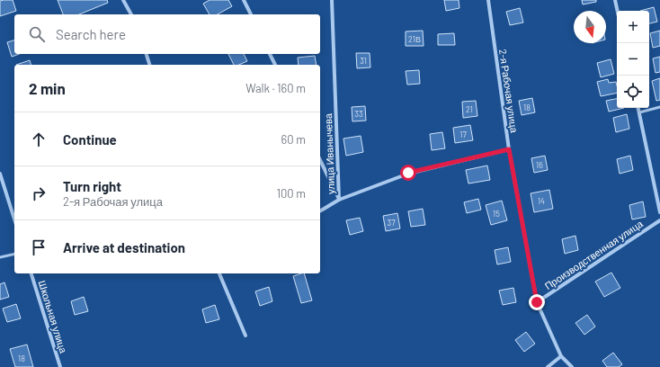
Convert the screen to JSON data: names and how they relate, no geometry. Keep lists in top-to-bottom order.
{
  "streets": {
    "street": [
      "2-я Рабочая улица",
      "улица Иванычева",
      "Производственная улица",
      "Школьная улица"
    ]
  },
  "crossings": [
    ["2-я Рабочая улица", "Производственная улица"]
  ],
  "house_numbers": [
    "21В",
    "31",
    "18",
    "21",
    "33",
    "17",
    "16",
    "14",
    "15",
    "37",
    "18"
  ],
  "north": "bottom",
  "page": {
    "map_buttons": ["+", "−"],
    "search": "Search here",
    "heading": ["2 min", "Walk · 160 m"],
    "list": [
      ["Continue", "60 m"],
      ["Turn right", "2-я Рабочая улица", "100 m"],
      "Arrive at destination"
    ]
  }
}
